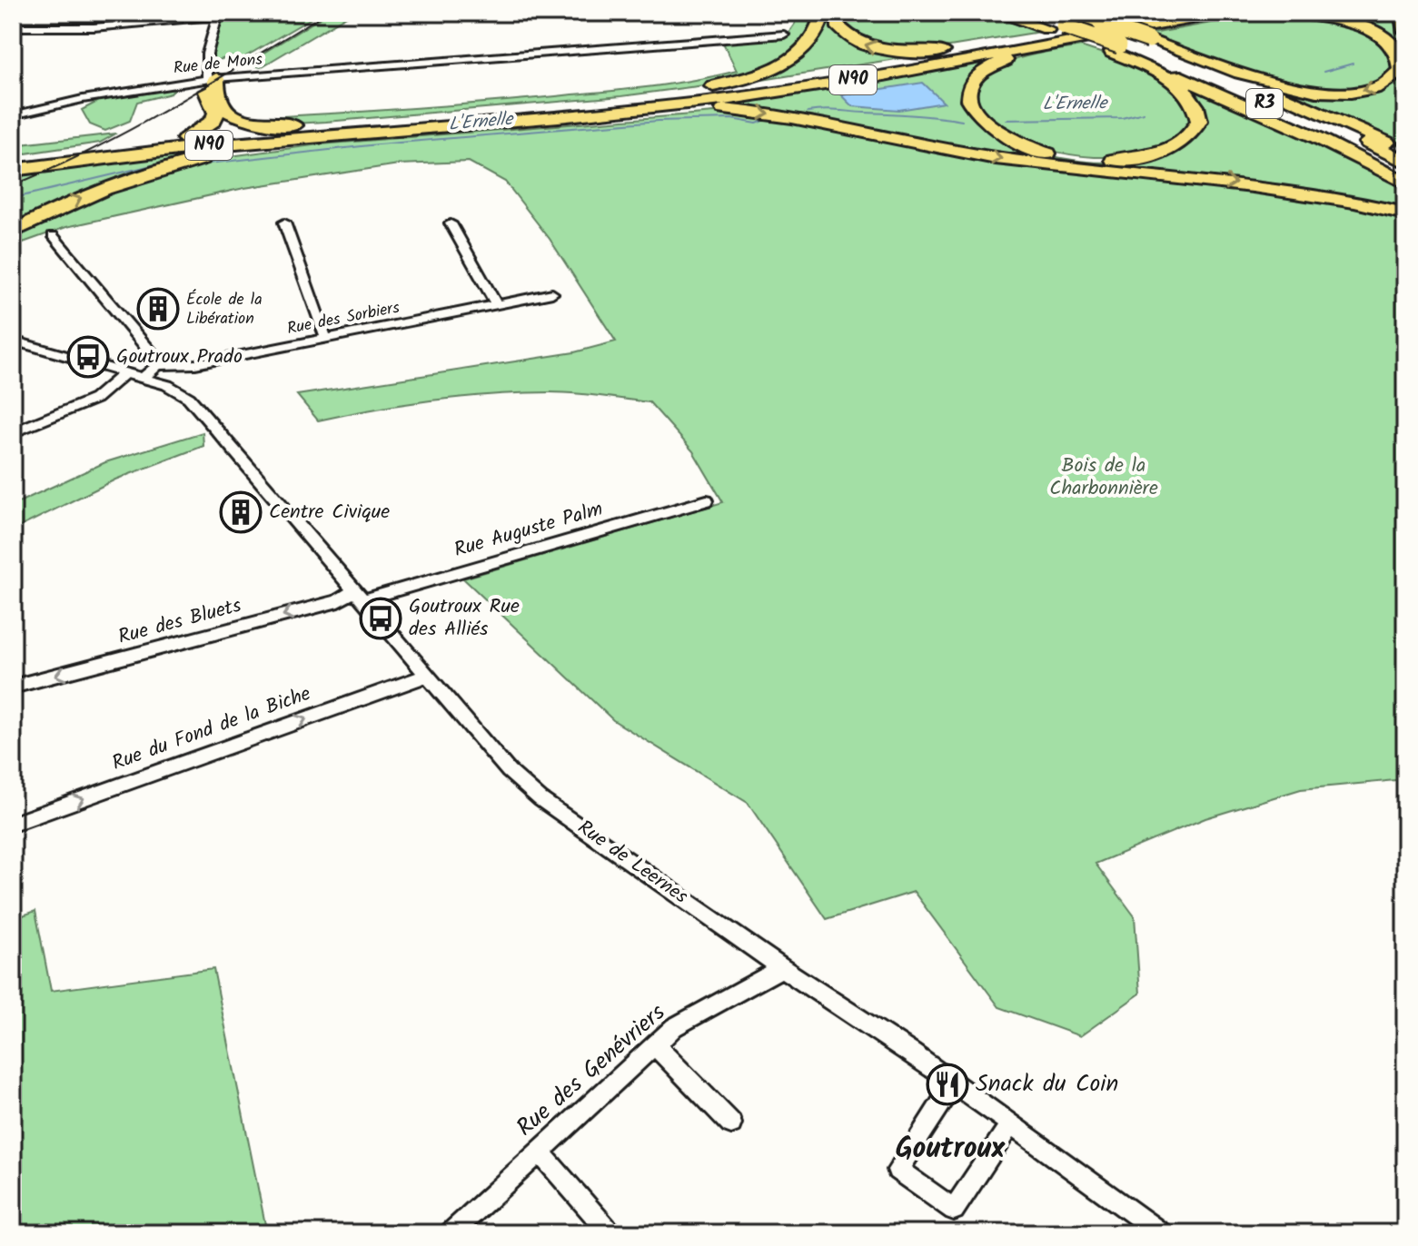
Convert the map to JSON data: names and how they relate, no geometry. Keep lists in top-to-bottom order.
{
  "streets": {
    "highway": ["N90", "R3"],
    "street": [
      "Rue de Mons",
      "Rue des Sorbiers",
      "Rue Auguste Palm",
      "Rue des Bluets",
      "Rue du Fond de la Biche",
      "Rue de Leernes",
      "Rue des Genévriers"
    ]
  },
  "crossings": [
    ["N90", "R3"],
    ["Rue Auguste Palm", "Rue des Bluets"],
    ["Rue Auguste Palm", "Rue de Leernes"],
    ["Rue des Bluets", "Rue de Leernes"],
    ["Rue du Fond de la Biche", "Rue de Leernes"],
    ["Rue de Leernes", "Rue des Genévriers"]
  ],
  "one_way": ["Rue des Bluets", "Rue du Fond de la Biche"],
  "districts": ["Goutroux"],
  "water": ["L'Ernelle"],
  "parks": ["Bois de la Charbonnière"],
  "places": {
    "building": ["École de la Libération", "Centre Civique"],
    "bus stop": ["Goutroux Prado", "Goutroux Rue des Alliés"],
    "restaurant": ["Snack du Coin"]
  }
}
